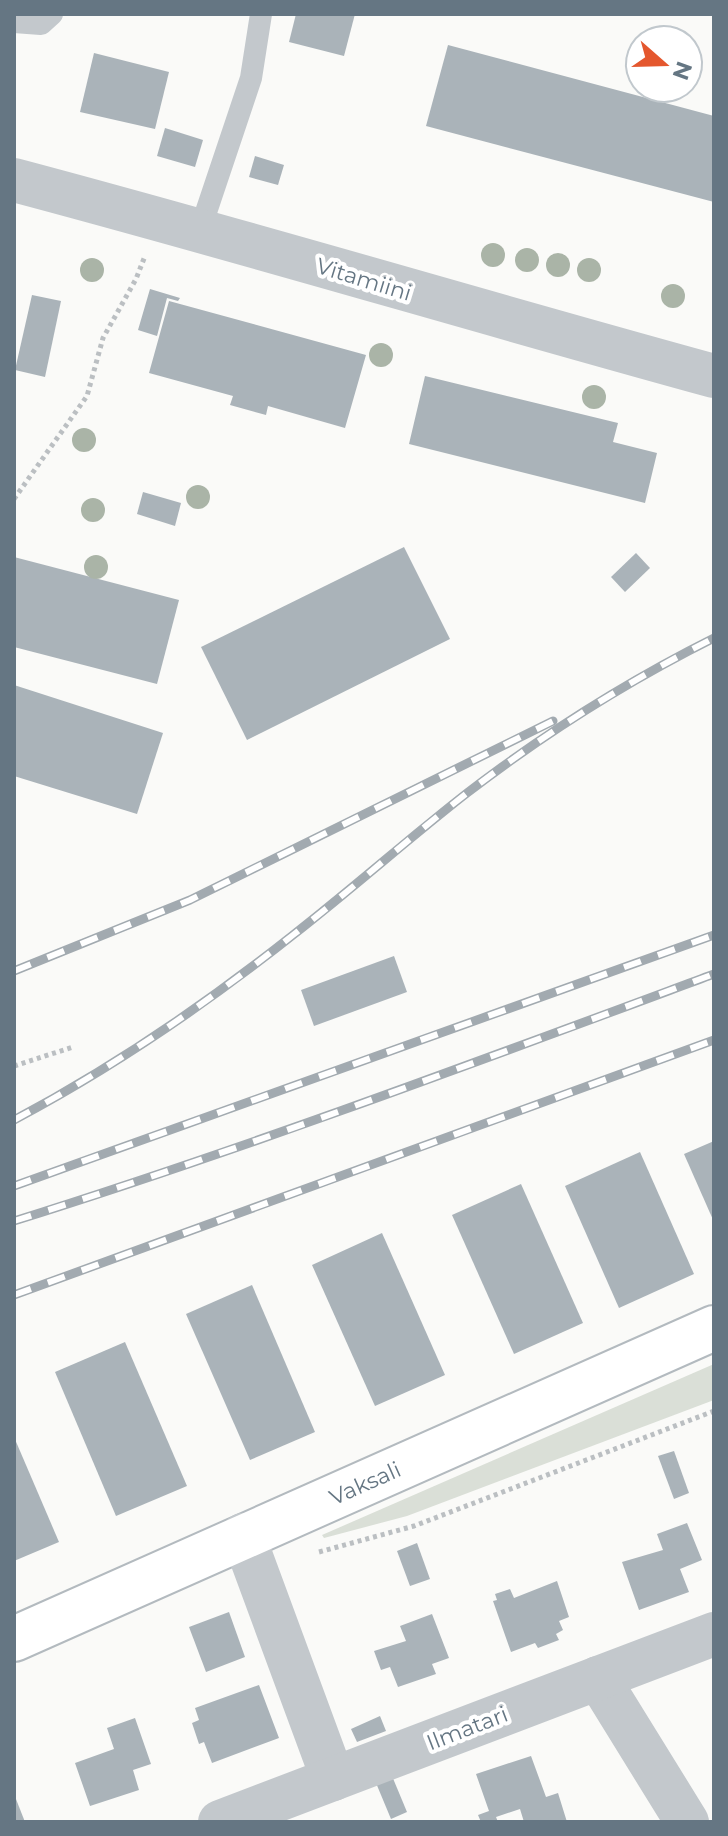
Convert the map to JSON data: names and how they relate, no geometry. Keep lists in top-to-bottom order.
{
  "streets": {
    "street": ["Vitamiini", "Vaksali", "Ilmatari"]
  },
  "north": "right"
}
